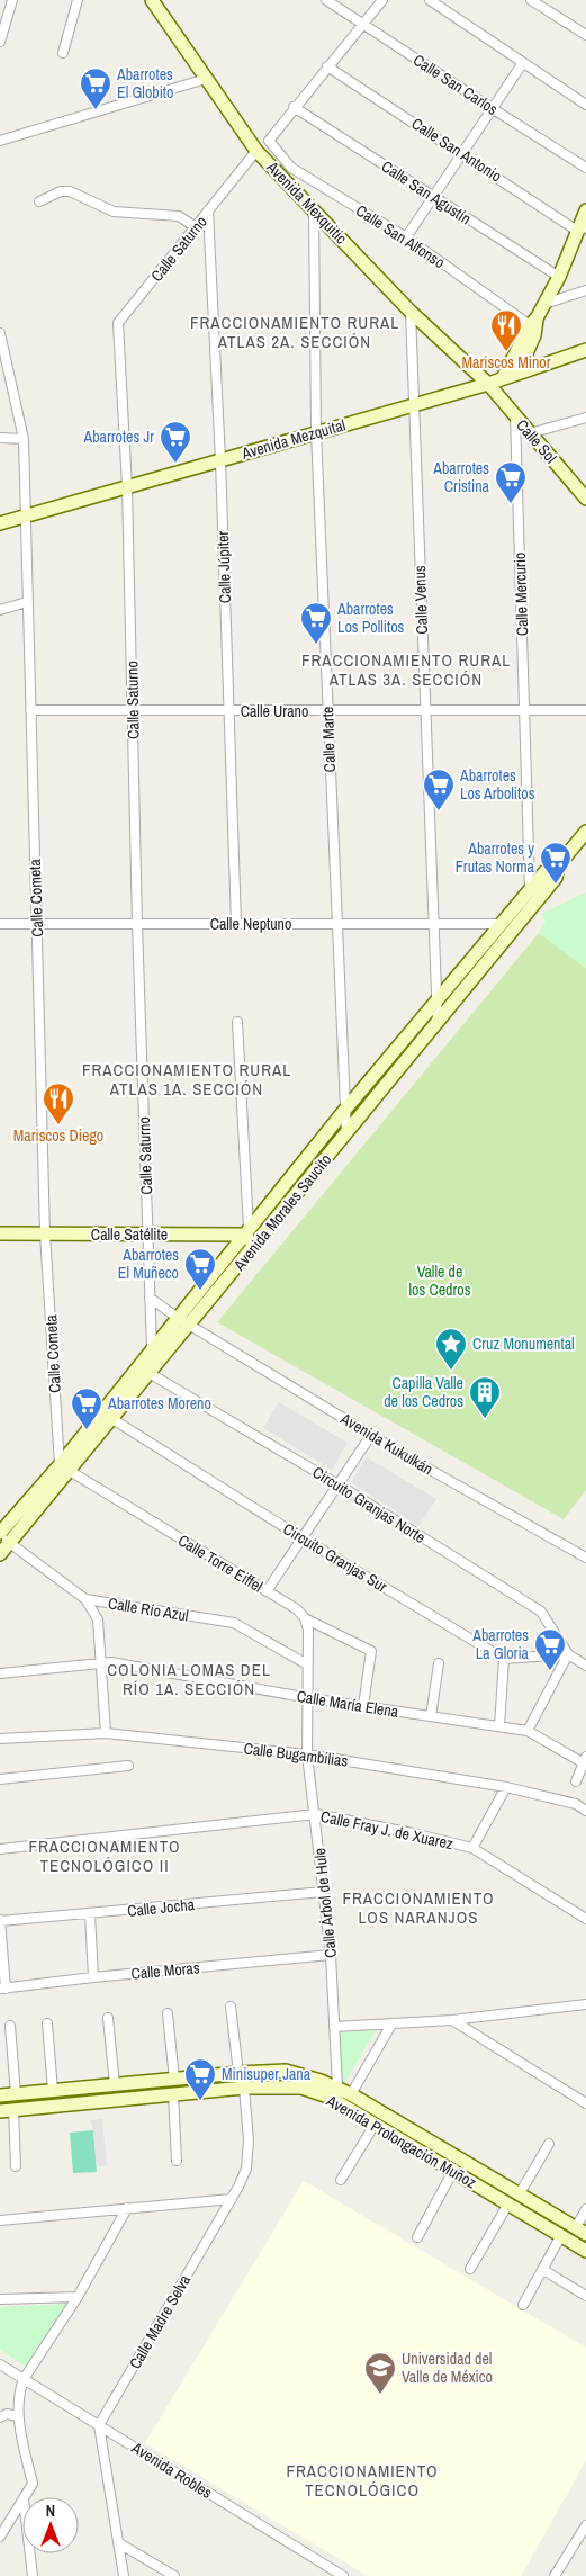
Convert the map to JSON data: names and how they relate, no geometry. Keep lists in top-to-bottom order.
{
  "streets": {
    "main road": [
      "Avenida Mexquitic",
      "Avenida Mezquital",
      "Calle Sol",
      "Avenida Morales Saucito",
      "Calle Satélite",
      "Avenida Prolongación Muñoz"
    ],
    "street": [
      "Calle San Carlos",
      "Calle San Antonio",
      "Calle San Agustín",
      "Calle San Alfonso",
      "Calle Saturno",
      "Calle Júpiter",
      "Calle Mercurio",
      "Calle Venus",
      "Calle Urano",
      "Calle Marte",
      "Calle Cometa",
      "Calle Neptuno",
      "Avenida Kukulkán",
      "Circuito Granjas Norte",
      "Circuito Granjas Sur",
      "Calle Torre Eiffel",
      "Calle Río Azul",
      "Calle María Elena",
      "Calle Bugambilias",
      "Calle Fray J. de Xuarez",
      "Calle Árbol de Hule",
      "Calle Jocha",
      "Calle Moras",
      "Calle Madre Selva",
      "Avenida Robles"
    ]
  },
  "crossings": [
    ["Calle San Agustín", "Calle San Alfonso"],
    ["Avenida Mexquitic", "Calle Saturno"],
    ["Avenida Mexquitic", "Avenida Mezquital"],
    ["Avenida Mexquitic", "Calle Sol"],
    ["Avenida Mexquitic", "Calle Venus"],
    ["Avenida Mexquitic", "Calle Marte"],
    ["Calle Saturno", "Avenida Mezquital"],
    ["Calle Saturno", "Calle Júpiter"],
    ["Calle Saturno", "Calle Urano"],
    ["Calle Saturno", "Calle Neptuno"],
    ["Calle Saturno", "Avenida Morales Saucito"],
    ["Calle Saturno", "Calle Satélite"],
    ["Avenida Mezquital", "Calle Sol"],
    ["Avenida Mezquital", "Calle Júpiter"],
    ["Avenida Mezquital", "Calle Venus"],
    ["Avenida Mezquital", "Calle Marte"],
    ["Avenida Mezquital", "Calle Cometa"],
    ["Calle Sol", "Calle Mercurio"],
    ["Calle Júpiter", "Calle Urano"],
    ["Calle Júpiter", "Calle Neptuno"],
    ["Calle Mercurio", "Calle Urano"],
    ["Calle Mercurio", "Avenida Morales Saucito"],
    ["Calle Venus", "Calle Urano"],
    ["Calle Venus", "Calle Neptuno"],
    ["Calle Venus", "Avenida Morales Saucito"],
    ["Calle Urano", "Calle Marte"],
    ["Calle Urano", "Calle Cometa"],
    ["Calle Marte", "Calle Neptuno"],
    ["Calle Marte", "Avenida Morales Saucito"],
    ["Calle Cometa", "Calle Neptuno"],
    ["Calle Cometa", "Avenida Morales Saucito"],
    ["Calle Cometa", "Calle Satélite"],
    ["Calle Cometa", "Calle Torre Eiffel"],
    ["Calle Neptuno", "Avenida Morales Saucito"],
    ["Avenida Morales Saucito", "Calle Satélite"],
    ["Avenida Morales Saucito", "Avenida Kukulkán"],
    ["Avenida Morales Saucito", "Circuito Granjas Norte"],
    ["Avenida Morales Saucito", "Circuito Granjas Sur"],
    ["Avenida Morales Saucito", "Calle Torre Eiffel"],
    ["Avenida Morales Saucito", "Calle Río Azul"],
    ["Calle Torre Eiffel", "Calle María Elena"],
    ["Calle Torre Eiffel", "Calle Árbol de Hule"],
    ["Calle Río Azul", "Calle Árbol de Hule"],
    ["Calle María Elena", "Calle Árbol de Hule"],
    ["Calle Bugambilias", "Calle Árbol de Hule"],
    ["Calle Fray J. de Xuarez", "Calle Árbol de Hule"],
    ["Calle Árbol de Hule", "Calle Jocha"],
    ["Calle Árbol de Hule", "Calle Moras"],
    ["Calle Árbol de Hule", "Avenida Prolongación Muñoz"],
    ["Avenida Prolongación Muñoz", "Calle Madre Selva"],
    ["Calle Madre Selva", "Avenida Robles"]
  ],
  "districts": [
    "FRACCIONAMIENTO RURAL ATLAS 2A. SECCIÓN",
    "FRACCIONAMIENTO RURAL ATLAS 3A. SECCIÓN",
    "FRACCIONAMIENTO RURAL ATLAS 1A. SECCIÓN",
    "COLONIA LOMAS DEL RÍO 1A. SECCIÓN",
    "FRACCIONAMIENTO TECNOLÓGICO II",
    "FRACCIONAMIENTO LOS NARANJOS",
    "FRACCIONAMIENTO TECNOLÓGICO"
  ],
  "parks": ["Valle de los Cedros"],
  "places": {
    "supermarket": [
      "Abarrotes El Globito",
      "Abarrotes Jr",
      "Abarrotes Cristina",
      "Abarrotes Los Pollitos",
      "Abarrotes Los Arbolitos",
      "Abarrotes y Frutas Norma",
      "Abarrotes El Muñeco",
      "Abarrotes Moreno",
      "Abarrotes La Gloria",
      "Minisuper Jana"
    ],
    "restaurant": ["Mariscos Minor", "Mariscos Diego"],
    "place": ["Cruz Monumental"],
    "building": ["Capilla Valle de los Cedros"],
    "school or university": ["Universidad del Valle de México"]
  },
  "north": "top"
}
